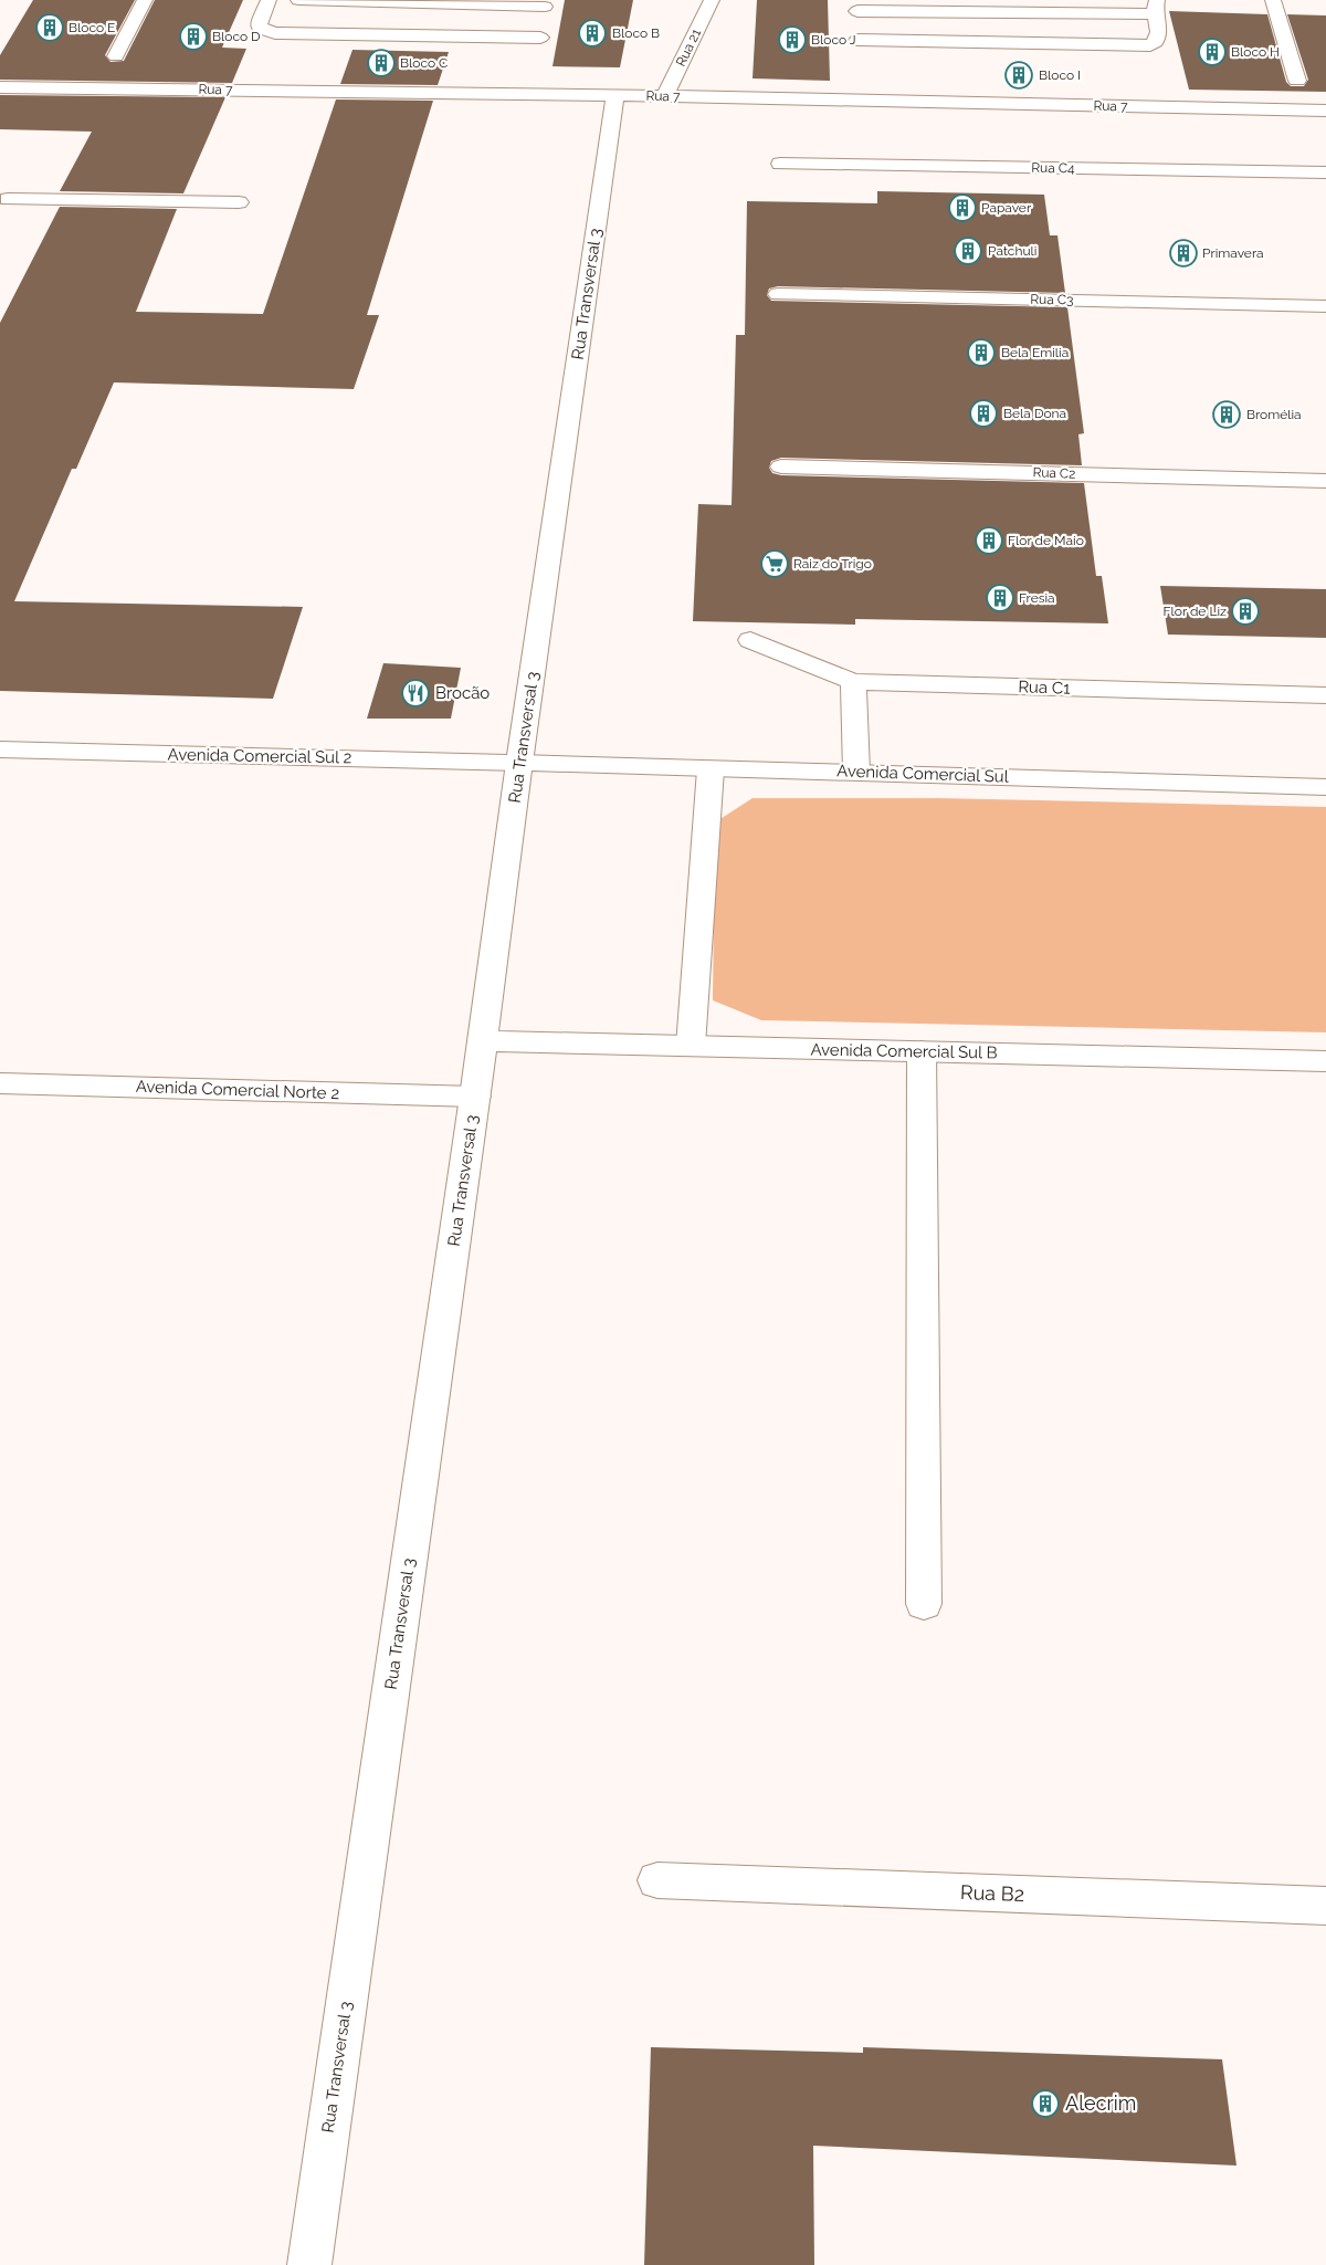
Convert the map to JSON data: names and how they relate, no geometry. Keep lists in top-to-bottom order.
{
  "streets": {
    "street": [
      "Rua 21",
      "Rua 7",
      "Rua C4",
      "Rua Transversal 3",
      "Rua C3",
      "Rua C2",
      "Rua C1",
      "Avenida Comercial Sul 2",
      "Avenida Comercial Sul",
      "Avenida Comercial Sul B",
      "Avenida Comercial Norte 2",
      "Rua B2"
    ]
  },
  "crossings": [
    ["Rua 21", "Rua 7"],
    ["Rua 7", "Rua Transversal 3"],
    ["Rua Transversal 3", "Avenida Comercial Sul 2"],
    ["Rua Transversal 3", "Avenida Comercial Sul"],
    ["Rua Transversal 3", "Avenida Comercial Sul B"],
    ["Rua Transversal 3", "Avenida Comercial Norte 2"],
    ["Avenida Comercial Sul 2", "Avenida Comercial Sul"]
  ],
  "places": {
    "building": [
      "Bloco E",
      "Bloco B",
      "Bloco D",
      "Bloco J",
      "Bloco H",
      "Bloco C",
      "Bloco I",
      "Papaver",
      "Patchuli",
      "Primavera",
      "Bela Emilia",
      "Bela Dona",
      "Bromélia",
      "Flor de Maio",
      "Fresia",
      "Flor de Liz",
      "Alecrim"
    ],
    "supermarket": ["Raiz do Trigo"],
    "restaurant": ["Brocão"]
  }
}
